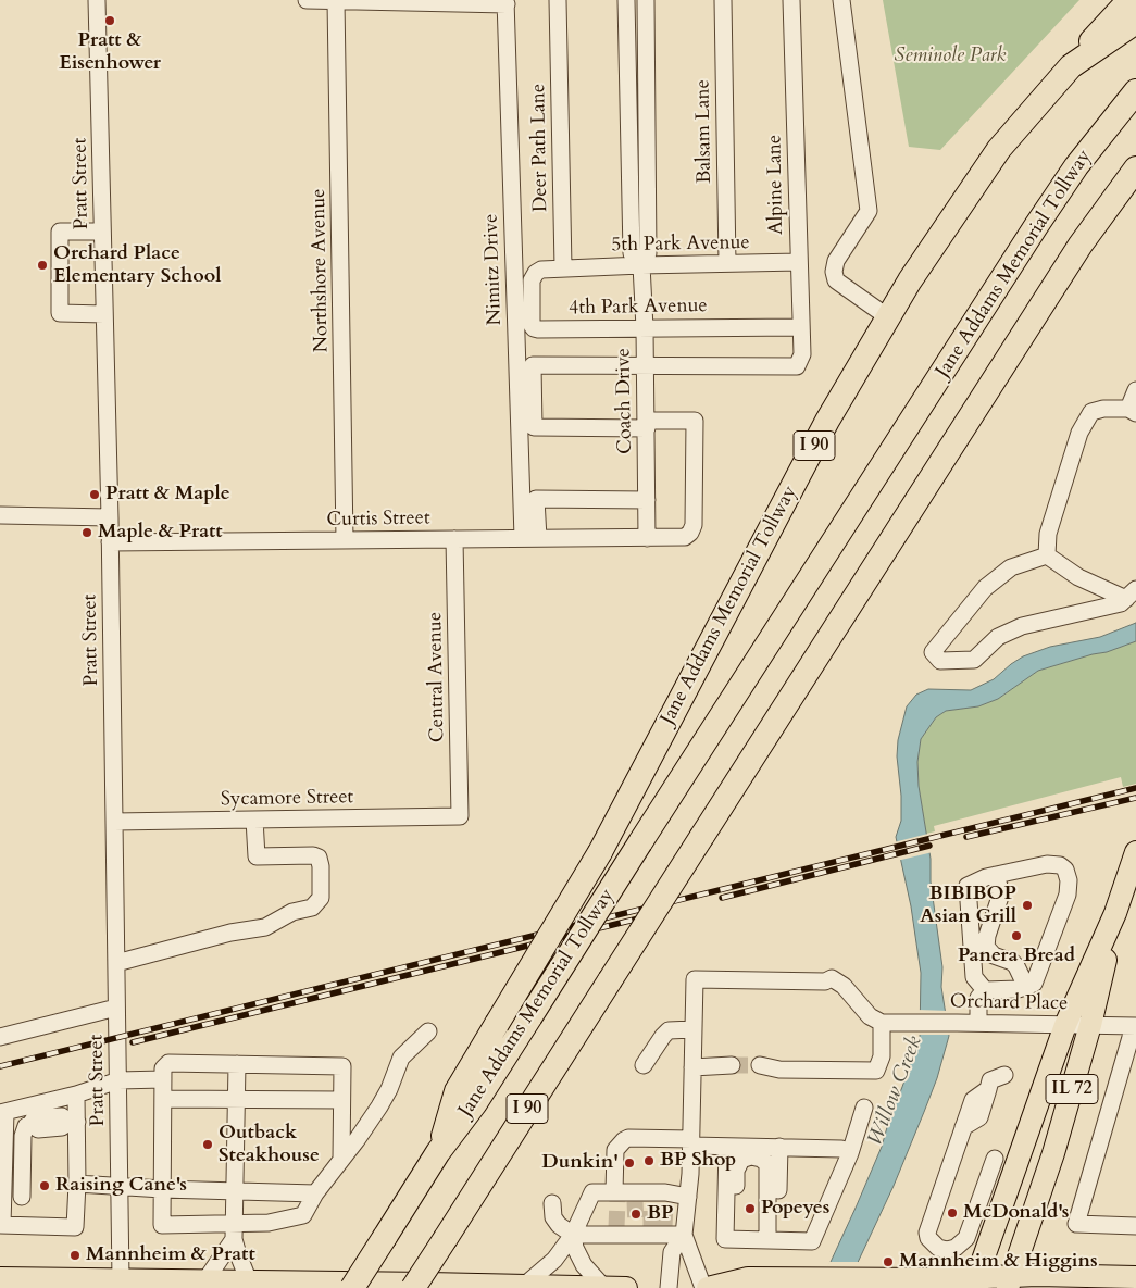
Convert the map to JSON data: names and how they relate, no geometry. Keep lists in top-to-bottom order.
{
  "streets": {
    "highway": ["Jane Addams Memorial Tollway", "I 90"],
    "main road": ["IL 72"],
    "street": [
      "Balsam Lane",
      "Deer Path Lane",
      "Pratt Street",
      "Alpine Lane",
      "5th Park Avenue",
      "Nimitz Drive",
      "Northshore Avenue",
      "4th Park Avenue",
      "Coach Drive",
      "Curtis Street",
      "Central Avenue",
      "Sycamore Street",
      "Orchard Place"
    ]
  },
  "crossings": [
    ["Balsam Lane", "5th Park Avenue"],
    ["Deer Path Lane", "5th Park Avenue"],
    ["Deer Path Lane", "4th Park Avenue"],
    ["Pratt Street", "Curtis Street"],
    ["Pratt Street", "Sycamore Street"],
    ["Alpine Lane", "5th Park Avenue"],
    ["Alpine Lane", "4th Park Avenue"],
    ["Alpine Lane", "Coach Drive"],
    ["5th Park Avenue", "4th Park Avenue"],
    ["5th Park Avenue", "Coach Drive"],
    ["Nimitz Drive", "Curtis Street"],
    ["Northshore Avenue", "Curtis Street"],
    ["4th Park Avenue", "Coach Drive"],
    ["Coach Drive", "Curtis Street"],
    ["Curtis Street", "Central Avenue"],
    ["Central Avenue", "Sycamore Street"],
    ["Orchard Place", "IL 72"]
  ],
  "water": ["Willow Creek"],
  "parks": ["Seminole Park"],
  "places": [
    "Pratt & Eisenhower",
    "Orchard Place Elementary School",
    "Pratt & Maple",
    "Maple & Pratt",
    "BIBIBOP Asian Grill",
    "Panera Bread",
    "Outback Steakhouse",
    "BP Shop",
    "Dunkin'",
    "Raising Cane's",
    "Popeyes",
    "McDonald's",
    "BP",
    "Mannheim & Pratt",
    "Mannheim & Higgins"
  ]
}
